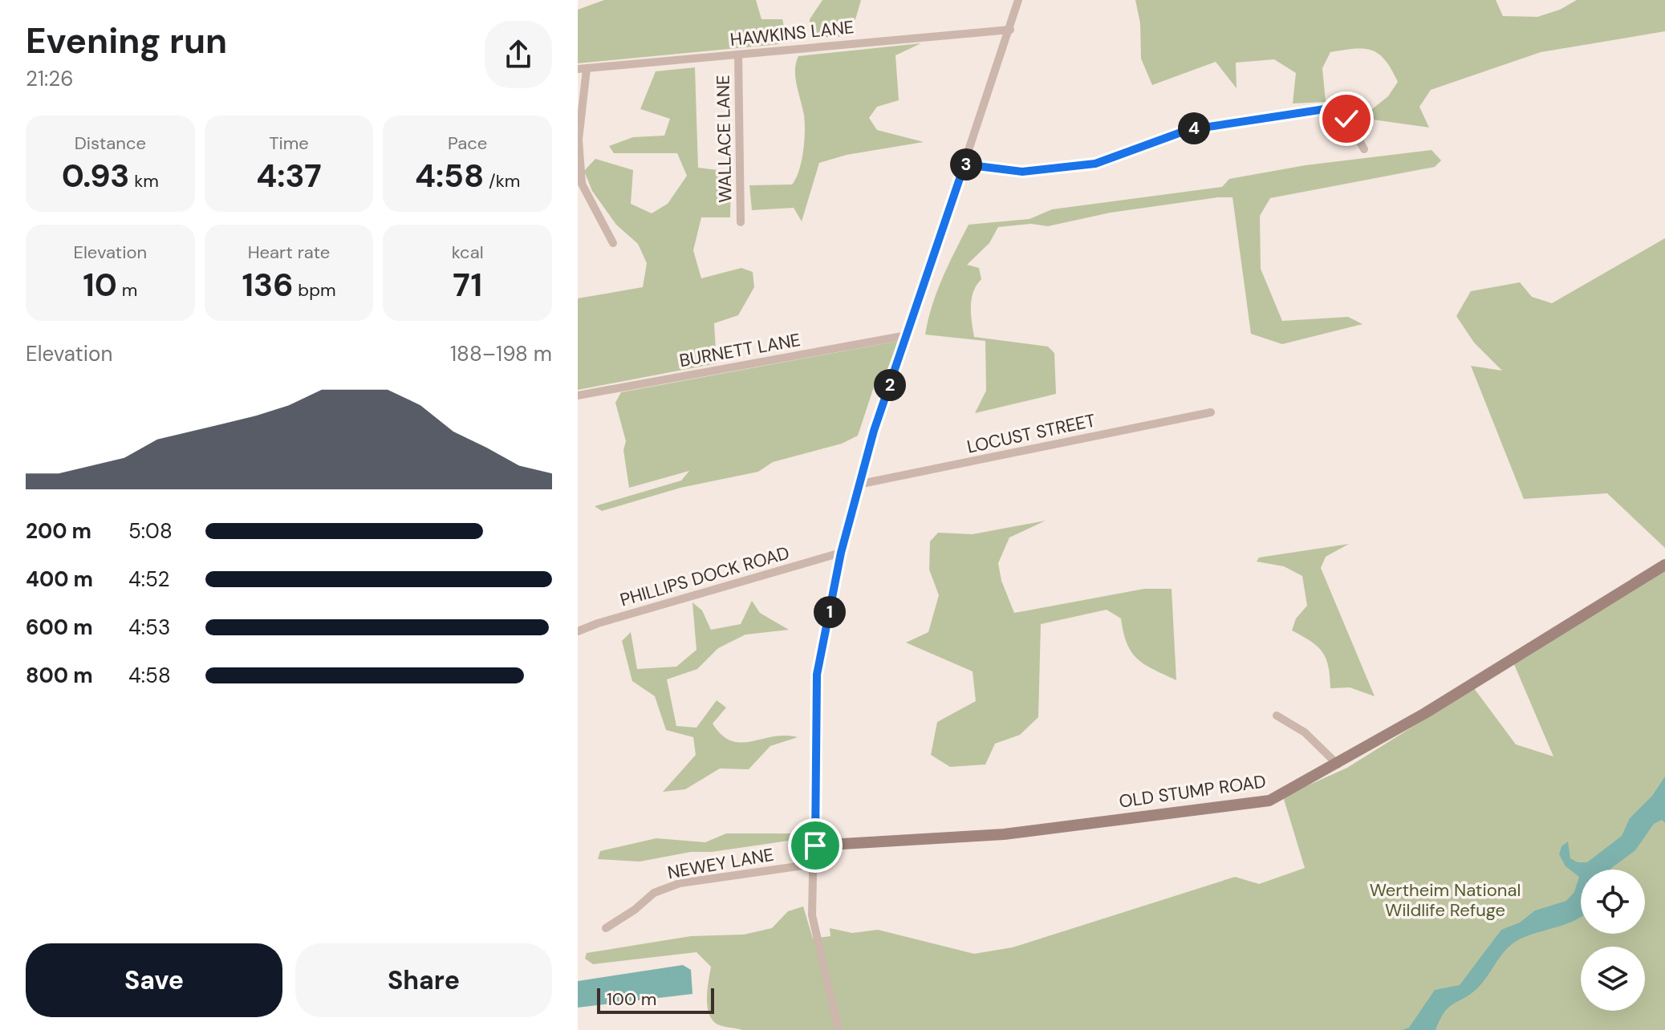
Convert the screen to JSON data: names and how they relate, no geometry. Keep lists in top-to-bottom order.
{
  "streets": {
    "street": [
      "HAWKINS LANE",
      "WALLACE LANE",
      "BURNETT LANE",
      "LOCUST STREET",
      "PHILLIPS DOCK ROAD",
      "OLD STUMP ROAD",
      "NEWEY LANE"
    ]
  },
  "crossings": [
    ["HAWKINS LANE", "WALLACE LANE"]
  ],
  "parks": ["Wertheim National Wildlife Refuge"],
  "scale_bar": "100 m",
  "page": {
    "heading": ["Evening run", "21:26"],
    "stats": [
      ["Distance", "0.93 km"],
      ["Time", "4:37"],
      ["Pace", "4:58 /km"],
      ["Elevation", "10 m"],
      ["Heart rate", "136 bpm"],
      ["kcal", "71"]
    ],
    "pins": [
      "4",
      "3",
      "2",
      "1"
    ],
    "chart": ["Elevation", "188–198 m"],
    "list": [
      {
        "name": "200 m",
        "note": "5:08"
      },
      {
        "name": "400 m",
        "note": "4:52"
      },
      {
        "name": "600 m",
        "note": "4:53"
      },
      {
        "name": "800 m",
        "note": "4:58"
      }
    ],
    "buttons": ["Save", "Share"],
    "scale": "100 m"
  }
}
